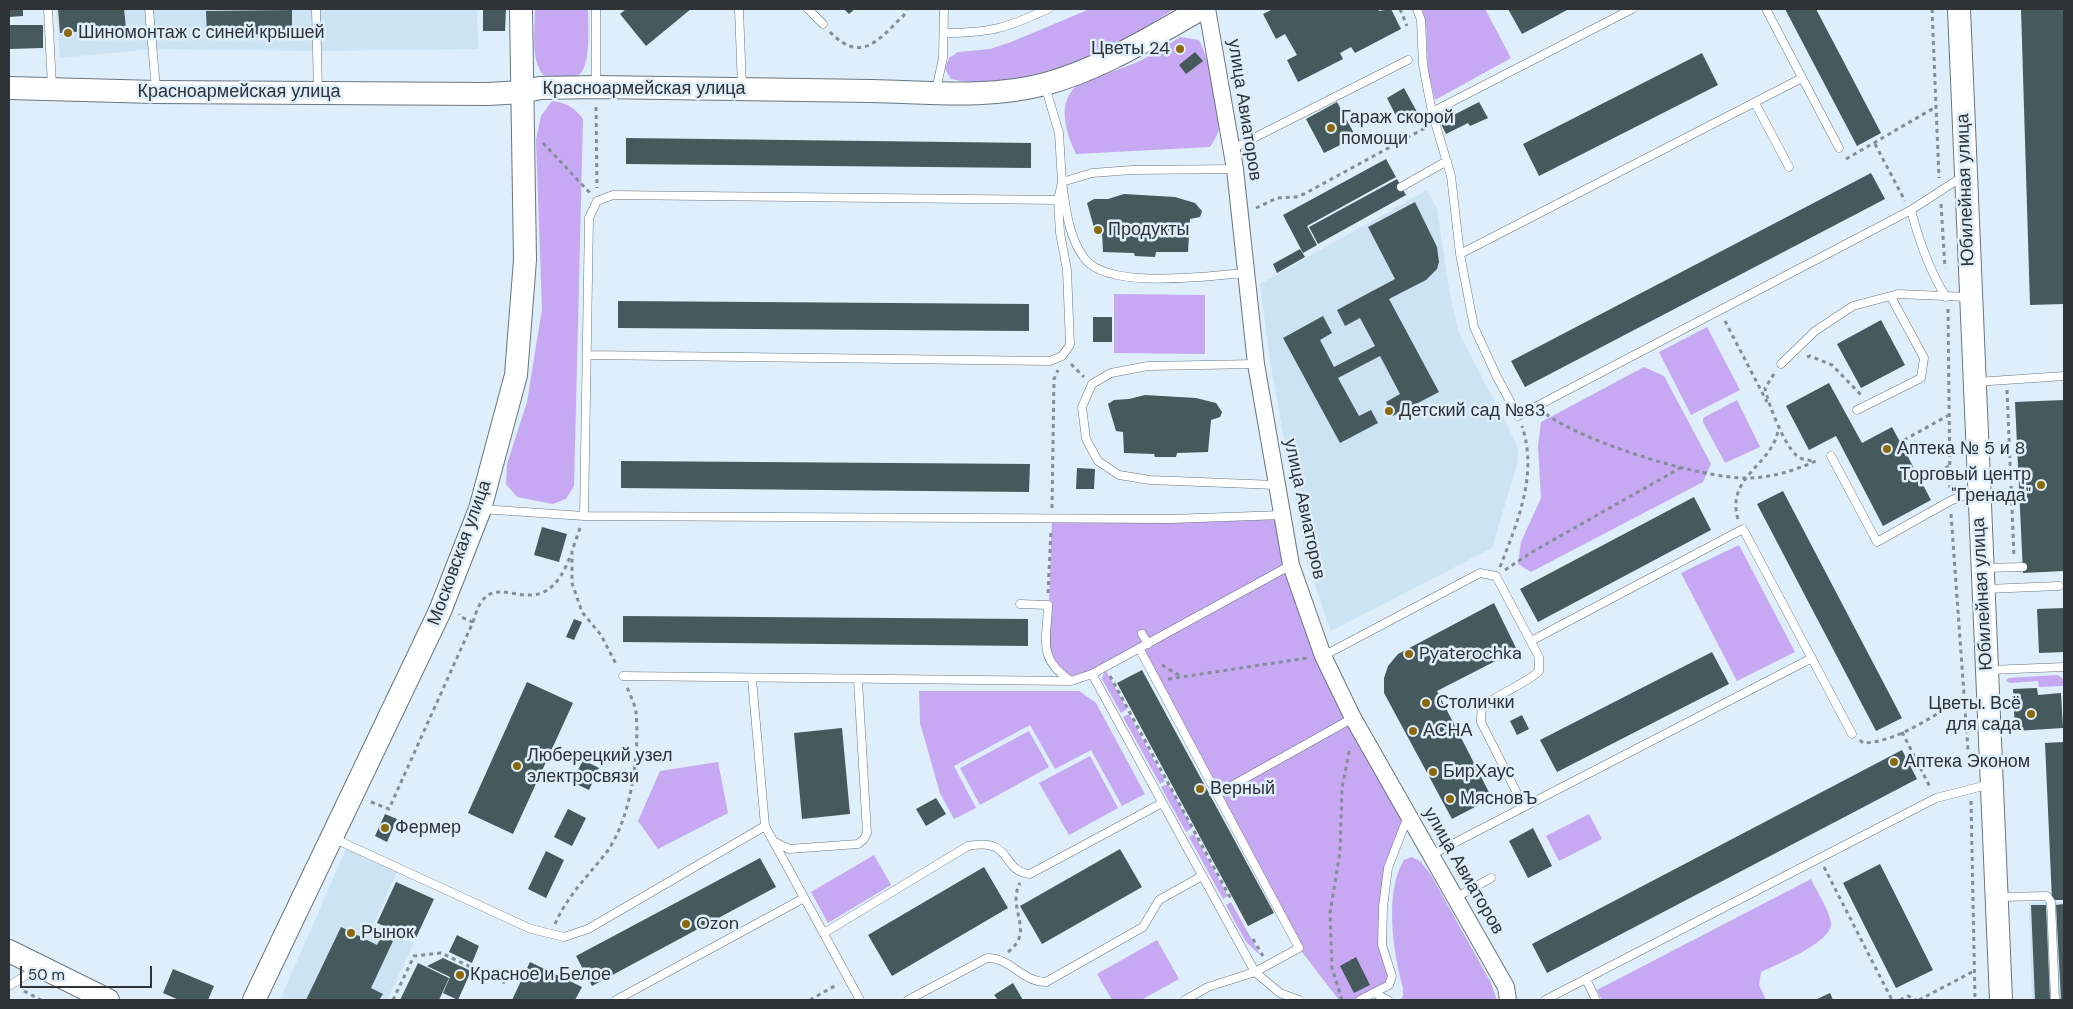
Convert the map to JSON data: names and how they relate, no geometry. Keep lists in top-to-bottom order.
{
  "streets": {
    "street": [
      "Красноармейская улица",
      "улица Авиаторов",
      "Юбилейная улица",
      "Московская улица"
    ]
  },
  "crossings": [
    ["Красноармейская улица", "Московская улица"]
  ],
  "places": [
    "Шиномонтаж с синей крышей",
    "Цветы 24",
    "Гараж скорой помощи",
    "Продукты",
    "Детский сад №83",
    "Аптека № 5 и 8",
    "Торговый центр \"Гренада\"",
    "Pyaterochka",
    "Столички",
    "Цветы. Всё для сада",
    "АСНА",
    "Аптека Эконом",
    "Люберецкий узел электросвязи",
    "БирХаус",
    "Верный",
    "МясновЪ",
    "Фермер",
    "Ozon",
    "Рынок",
    "Красное и Белое"
  ],
  "scale_bar": "50 m"
}
